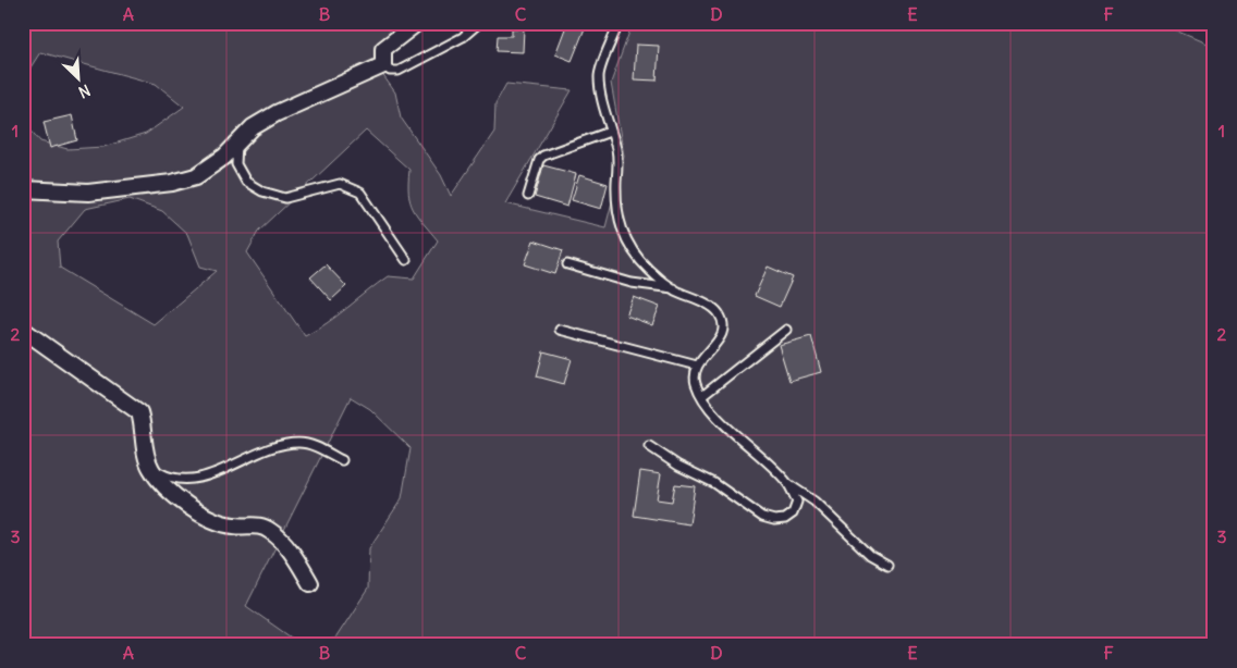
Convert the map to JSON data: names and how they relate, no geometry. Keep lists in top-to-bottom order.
{
  "north": "bottom right",
  "grid": {
    "columns": [
      "A",
      "B",
      "C",
      "D",
      "E",
      "F"
    ],
    "rows": ["1", "2", "3"]
  }
}
